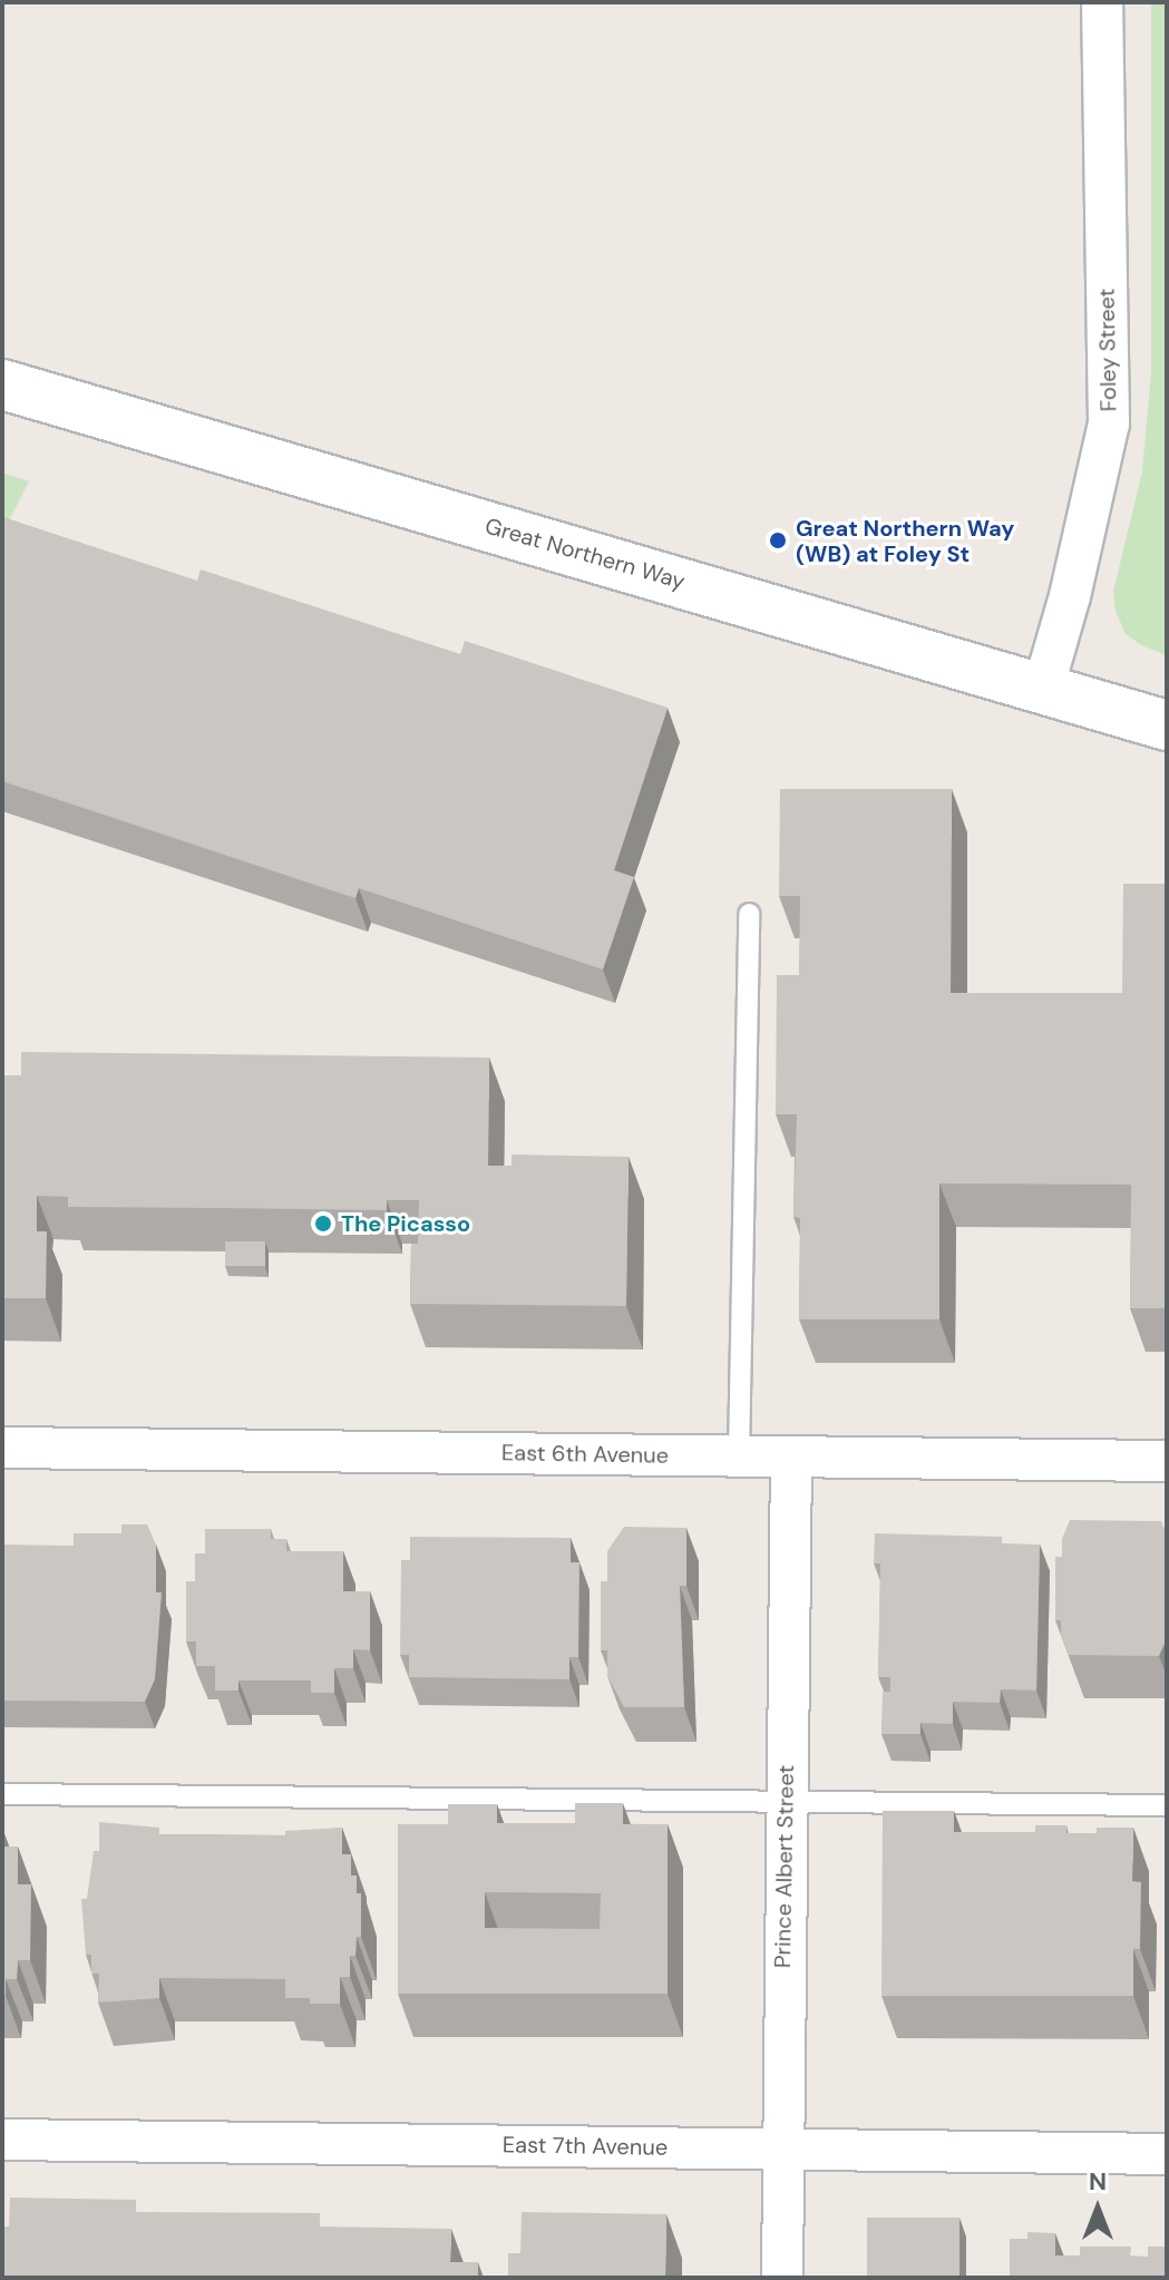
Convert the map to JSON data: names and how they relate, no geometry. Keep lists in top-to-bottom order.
{
  "streets": {
    "main road": ["Great Northern Way"],
    "street": [
      "Foley Street",
      "East 6th Avenue",
      "Prince Albert Street",
      "East 7th Avenue"
    ]
  },
  "crossings": [
    ["Foley Street", "Great Northern Way"],
    ["East 6th Avenue", "Prince Albert Street"],
    ["Prince Albert Street", "East 7th Avenue"]
  ],
  "places": ["Great Northern Way (WB) at Foley St", "The Picasso"],
  "north": "top"
}
